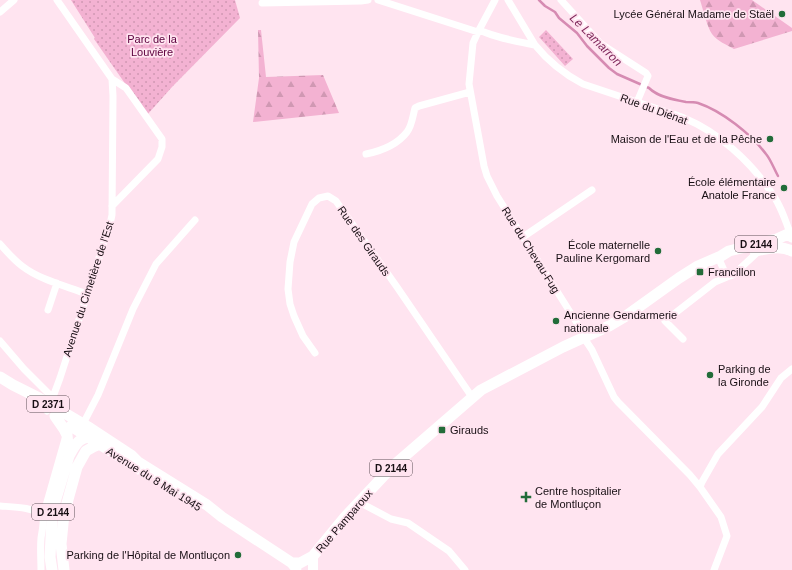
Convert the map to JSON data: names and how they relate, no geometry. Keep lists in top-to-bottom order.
{
  "streets": {
    "main road": [
      "D 2144",
      "D 2371",
      "Avenue du 8 Mai 1945",
      "Rue Pamparoux"
    ],
    "street": [
      "Rue du Diénat",
      "Rue des Girauds",
      "Rue du Chevau-Fug",
      "Avenue du Cimetière de l'Est"
    ]
  },
  "crossings": [
    ["Rue du Diénat", "D 2144"],
    ["Rue des Girauds", "D 2144"],
    ["Rue des Girauds", "Rue Pamparoux"],
    ["D 2144", "Rue du Chevau-Fug"],
    ["D 2144", "Avenue du 8 Mai 1945"],
    ["D 2144", "Rue Pamparoux"],
    ["Avenue du 8 Mai 1945", "Rue Pamparoux"]
  ],
  "water": ["Le Lamarron"],
  "parks": ["Parc de la Louvière"],
  "places": {
    "other": [
      "Lycée Général Madame de Staël",
      "Maison de l'Eau et de la Pêche",
      "École élémentaire Anatole France",
      "École maternelle Pauline Kergomard",
      "Ancienne Gendarmerie nationale",
      "Parking de la Gironde",
      "Parking de l'Hôpital de Montluçon"
    ],
    "transit": ["Francillon", "Girauds"],
    "health": ["Centre hospitalier de Montluçon"]
  }
}
